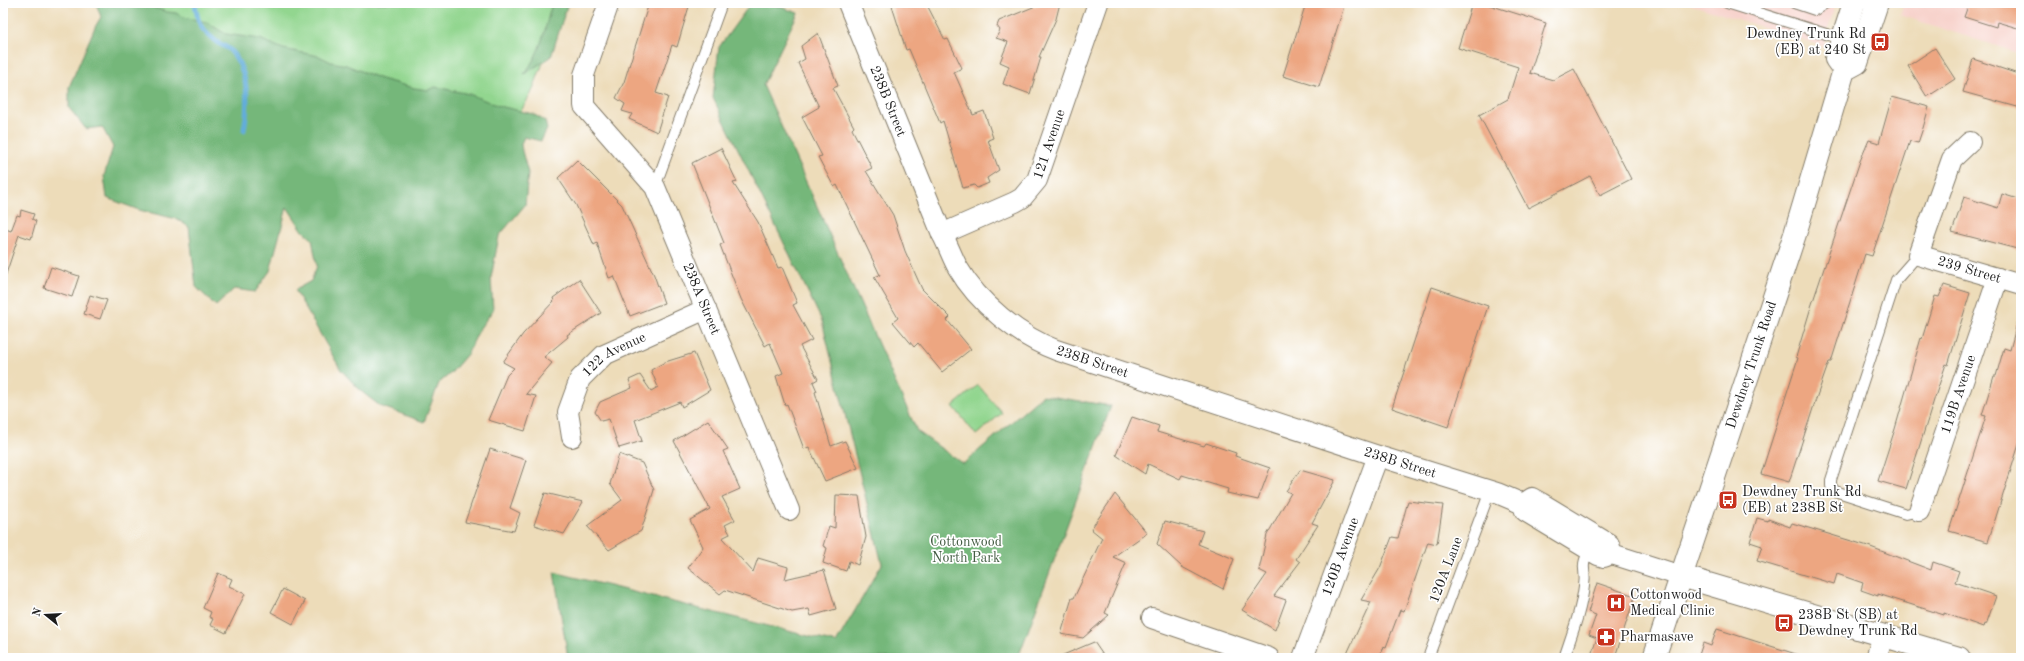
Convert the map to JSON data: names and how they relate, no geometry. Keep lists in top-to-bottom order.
{
  "streets": {
    "main road": ["238B Street", "Dewdney Trunk Road"],
    "street": [
      "121 Avenue",
      "239 Street",
      "238A Street",
      "122 Avenue",
      "119B Avenue",
      "120B Avenue"
    ],
    "lane": ["120A Lane"]
  },
  "crossings": [
    ["238B Street", "121 Avenue"],
    ["238B Street", "Dewdney Trunk Road"],
    ["238B Street", "120B Avenue"],
    ["238B Street", "120A Lane"],
    ["239 Street", "119B Avenue"],
    ["238A Street", "122 Avenue"]
  ],
  "parks": ["Cottonwood North Park"],
  "places": {
    "bus stop": ["Dewdney Trunk Rd (EB) at 240 St", "Dewdney Trunk Rd (EB) at 238B St", "238B St (SB) at Dewdney Trunk Rd"],
    "hospital": ["Cottonwood Medical Clinic"],
    "pharmacy": ["Pharmasave"]
  },
  "north": "left"
}
